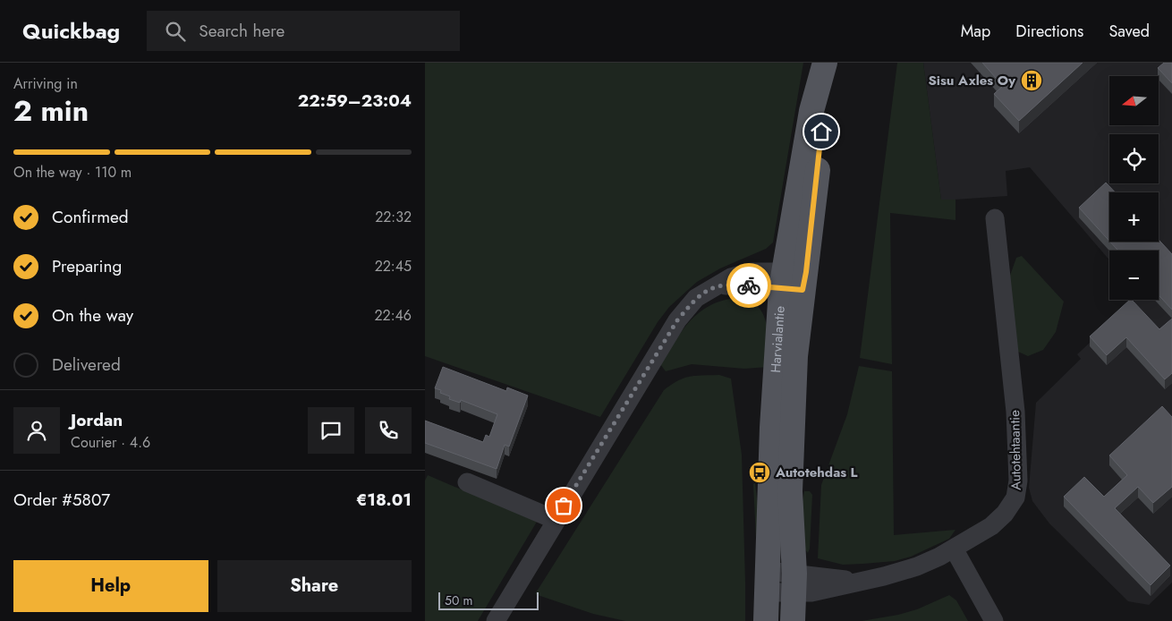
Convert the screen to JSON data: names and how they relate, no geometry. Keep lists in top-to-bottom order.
{
  "streets": {
    "main road": ["Harvialantie"],
    "street": ["Autotehtaantie"]
  },
  "crossings": [
    ["Harvialantie", "Autotehtaantie"]
  ],
  "places": {
    "building": ["Sisu Axles Oy"],
    "bus stop": ["Autotehdas L"]
  },
  "scale_bar": "50 m",
  "north": "left",
  "page": {
    "header": "Quickbag",
    "search": "Search here",
    "nav": ["Map", "Directions", "Saved"],
    "heading": ["2 min", "Arriving in", "22:59–23:04"],
    "panel": [
      "Jordan",
      "Courier · 4.6",
      "Order #5807",
      "€18.01"
    ],
    "map_buttons": ["+", "−"],
    "bar": "On the way · 110 m",
    "list": [
      ["Confirmed", "22:32"],
      ["Preparing", "22:45"],
      ["On the way", "22:46"],
      "Delivered"
    ],
    "buttons": ["Help", "Share"],
    "scale": "50 m"
  }
}
